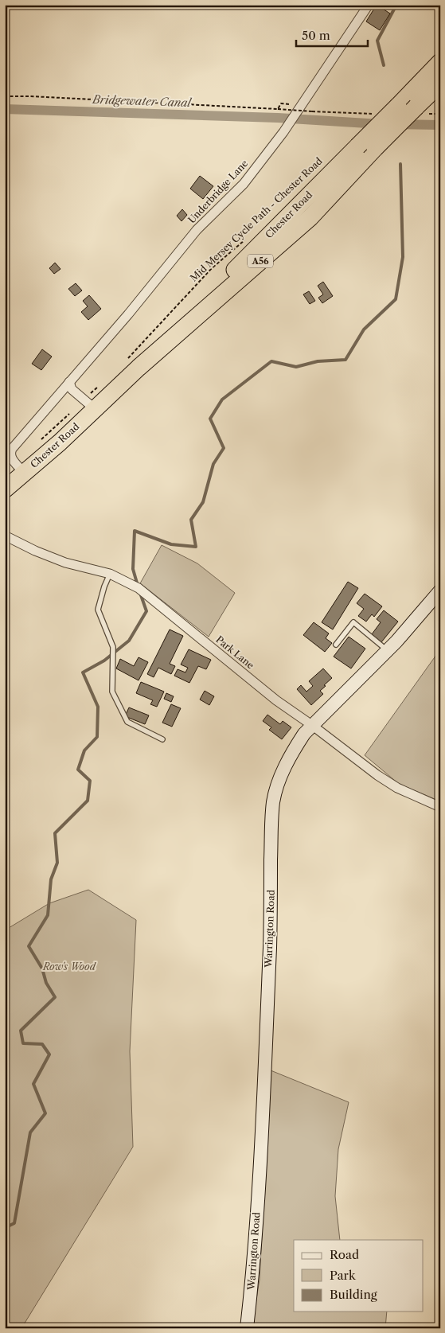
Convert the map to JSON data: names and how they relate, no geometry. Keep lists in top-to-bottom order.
{
  "streets": {
    "highway": ["Chester Road", "A56"],
    "street": ["Underbridge Lane", "Park Lane", "Warrington Road"],
    "path": ["Mid Mersey Cycle Path - Chester Road"]
  },
  "crossings": [
    ["Underbridge Lane", "Chester Road"],
    ["Chester Road", "Mid Mersey Cycle Path - Chester Road"],
    ["Park Lane", "Warrington Road"]
  ],
  "water": ["Bridgewater Canal"],
  "parks": ["Row's Wood"],
  "legend": ["Road", "Park", "Building"],
  "scale_bar": "50 m"
}
